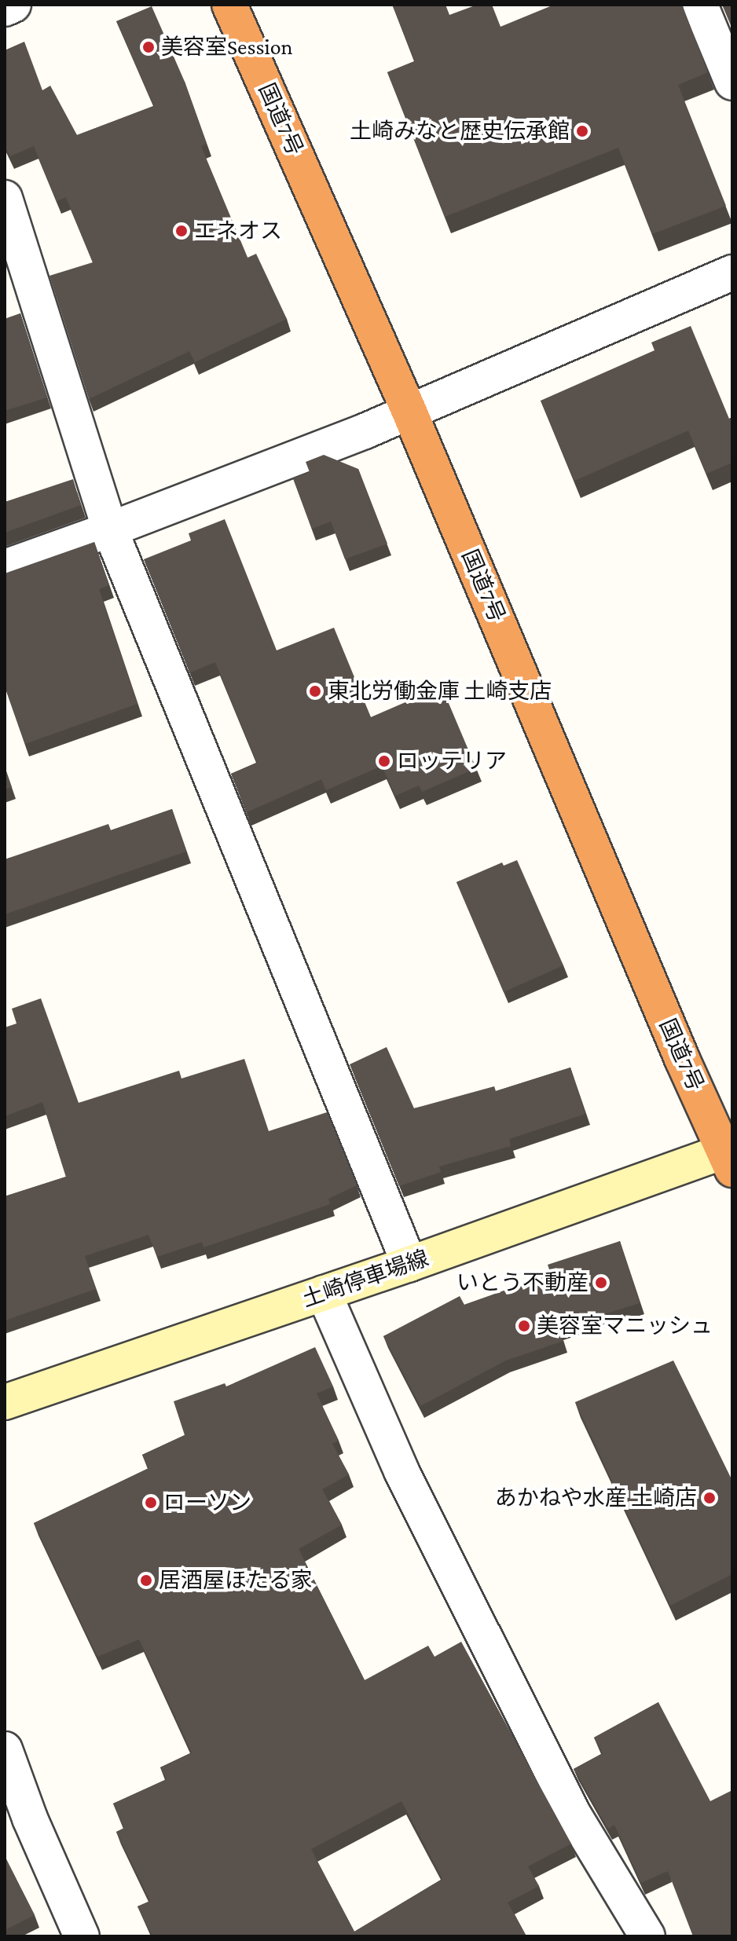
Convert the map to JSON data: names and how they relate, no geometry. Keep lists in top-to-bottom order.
{
  "streets": {
    "highway": ["国道7号"],
    "main road": ["土崎停車場線"]
  },
  "crossings": [
    ["国道7号", "土崎停車場線"]
  ],
  "places": [
    "美容室Session",
    "土崎みなと歴史伝承館",
    "エネオス",
    "東北労働金庫 土崎支店",
    "ロッテリア",
    "いとう不動産",
    "美容室マニッシュ",
    "あかねや水産 土崎店",
    "ローソン",
    "居酒屋ほたる家"
  ]
}
